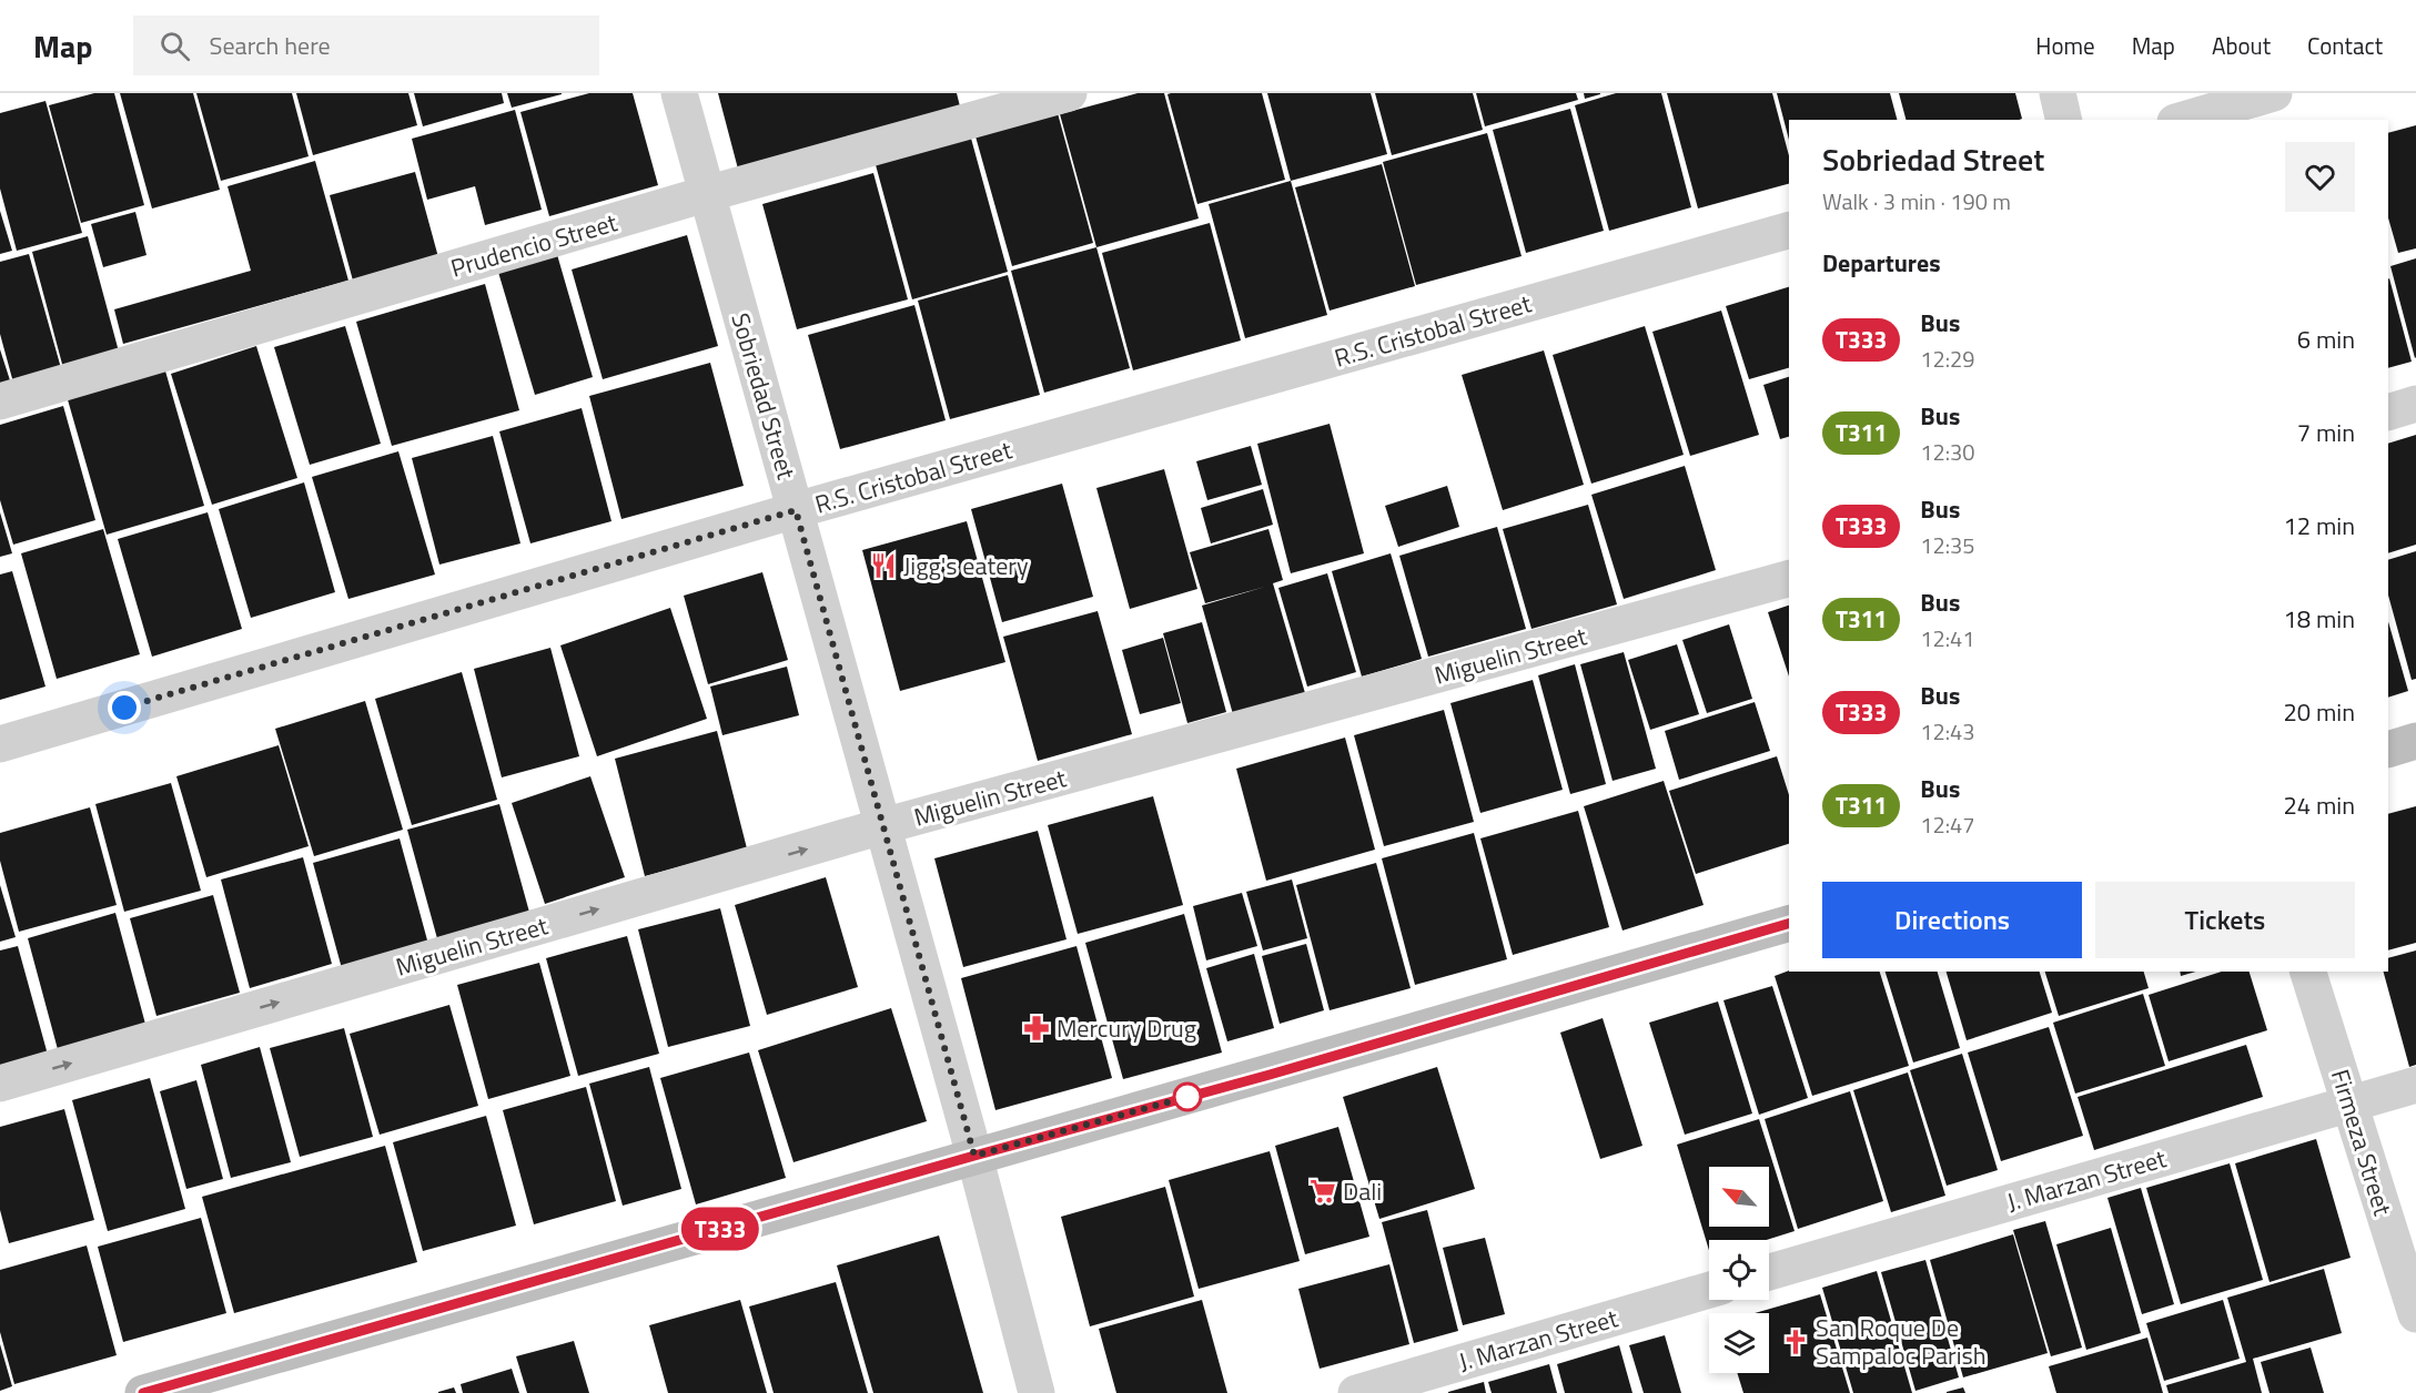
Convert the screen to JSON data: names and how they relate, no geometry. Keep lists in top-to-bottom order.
{
  "streets": {
    "street": [
      "Prudencio Street",
      "R.S. Cristobal Street",
      "Sobriedad Street",
      "Miguelin Street",
      "Firmeza Street",
      "J. Marzan Street"
    ]
  },
  "crossings": [
    ["Prudencio Street", "Sobriedad Street"],
    ["R.S. Cristobal Street", "Sobriedad Street"],
    ["Sobriedad Street", "Miguelin Street"],
    ["Firmeza Street", "J. Marzan Street"]
  ],
  "one_way": ["Miguelin Street"],
  "places": {
    "restaurant": ["Jigg's eatery"],
    "pharmacy": ["Mercury Drug"],
    "supermarket": ["Dali"],
    "church": ["San Roque De Sampaloc Parish"]
  },
  "lines": ["bus line T333"],
  "north": "top left",
  "page": {
    "header": "Map",
    "search": "Search here",
    "nav": [
      "Home",
      "Map",
      "About",
      "Contact"
    ],
    "on_map": "T333",
    "heading": [
      ["Sobriedad Street", "Walk · 3 min · 190 m"],
      "Departures"
    ],
    "list": [
      {
        "mark": "T333",
        "name": "Bus",
        "note": "12:29",
        "value": "6 min"
      },
      {
        "mark": "T311",
        "name": "Bus",
        "note": "12:30",
        "value": "7 min"
      },
      {
        "mark": "T333",
        "name": "Bus",
        "note": "12:35",
        "value": "12 min"
      },
      {
        "mark": "T311",
        "name": "Bus",
        "note": "12:41",
        "value": "18 min"
      },
      {
        "mark": "T333",
        "name": "Bus",
        "note": "12:43",
        "value": "20 min"
      },
      {
        "mark": "T311",
        "name": "Bus",
        "note": "12:47",
        "value": "24 min"
      }
    ],
    "buttons": ["Directions", "Tickets"]
  }
}
